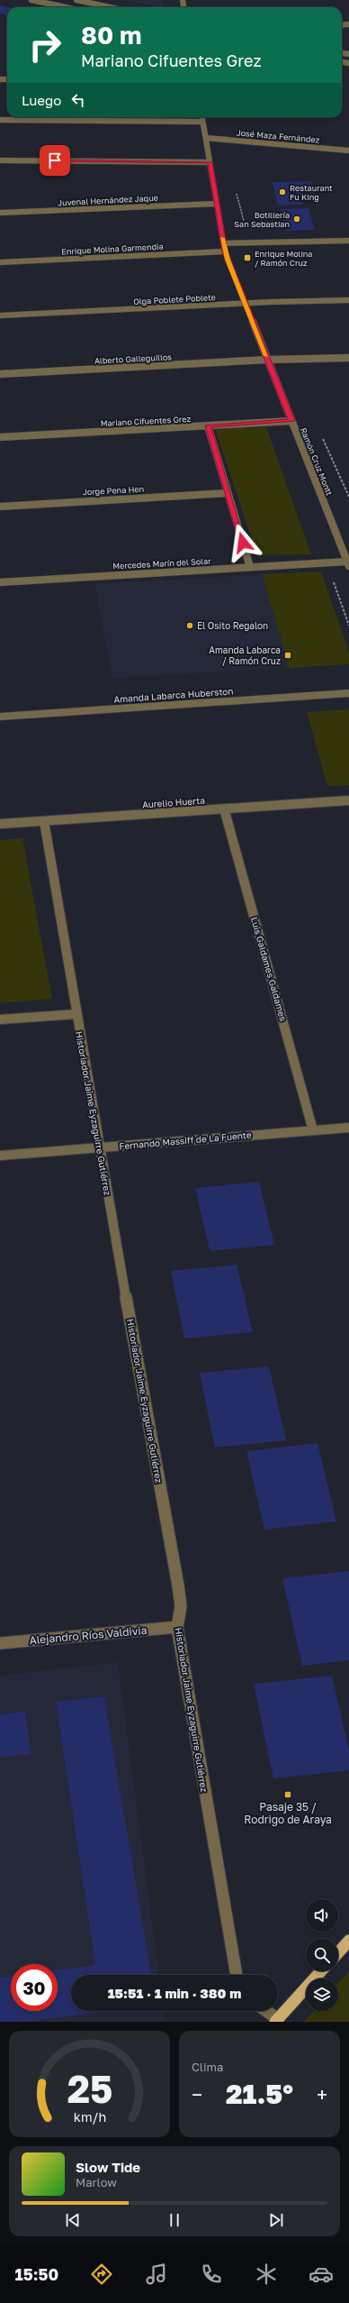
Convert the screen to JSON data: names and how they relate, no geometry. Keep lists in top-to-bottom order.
{
  "streets": {
    "street": [
      "José Maza Fernández",
      "Juvenal Hernández Jaque",
      "Enrique Molina Garmendia",
      "Olga Poblete Poblete",
      "Alberto Galleguillos",
      "Mariano Cifuentes Grez",
      "Ramón Cruz Montt",
      "Jorge Pena Hen",
      "Mercedes Marín del Solar",
      "Amanda Labarca Huberston",
      "Aurelio Huerta",
      "Luis Galdames Galdames",
      "Historiador Jaime Eyzaguirre Gutiérrez",
      "Fernando Massiff de La Fuente",
      "Alejandro Ríos Valdivia"
    ]
  },
  "crossings": [
    ["José Maza Fernández", "Ramón Cruz Montt"],
    ["Juvenal Hernández Jaque", "Ramón Cruz Montt"],
    ["Enrique Molina Garmendia", "Ramón Cruz Montt"],
    ["Olga Poblete Poblete", "Ramón Cruz Montt"],
    ["Alberto Galleguillos", "Ramón Cruz Montt"],
    ["Mariano Cifuentes Grez", "Ramón Cruz Montt"],
    ["Ramón Cruz Montt", "Mercedes Marín del Solar"],
    ["Aurelio Huerta", "Luis Galdames Galdames"],
    ["Aurelio Huerta", "Historiador Jaime Eyzaguirre Gutiérrez"],
    ["Luis Galdames Galdames", "Fernando Massiff de La Fuente"],
    ["Historiador Jaime Eyzaguirre Gutiérrez", "Fernando Massiff de La Fuente"],
    ["Historiador Jaime Eyzaguirre Gutiérrez", "Alejandro Ríos Valdivia"]
  ],
  "places": {
    "other": ["Restaurant Fu King", "Botillería San Sebastian", "El Osito Regalon"],
    "transit": ["Enrique Molina / Ramón Cruz", "Amanda Labarca / Ramón Cruz", "Pasaje 35 / Rodrigo de Araya"]
  },
  "page": {
    "turn": ["80 m", "Mariano Cifuentes Grez"],
    "then": "Luego",
    "limit": "30",
    "trip": "15:51 · 1 min · 380 m",
    "tile": "Clima",
    "heat": ["−", "21.5°", "+"],
    "song": ["Slow Tide", "Marlow"],
    "tabs": "15:50",
    "gauge": ["25", "km/h"]
  }
}
